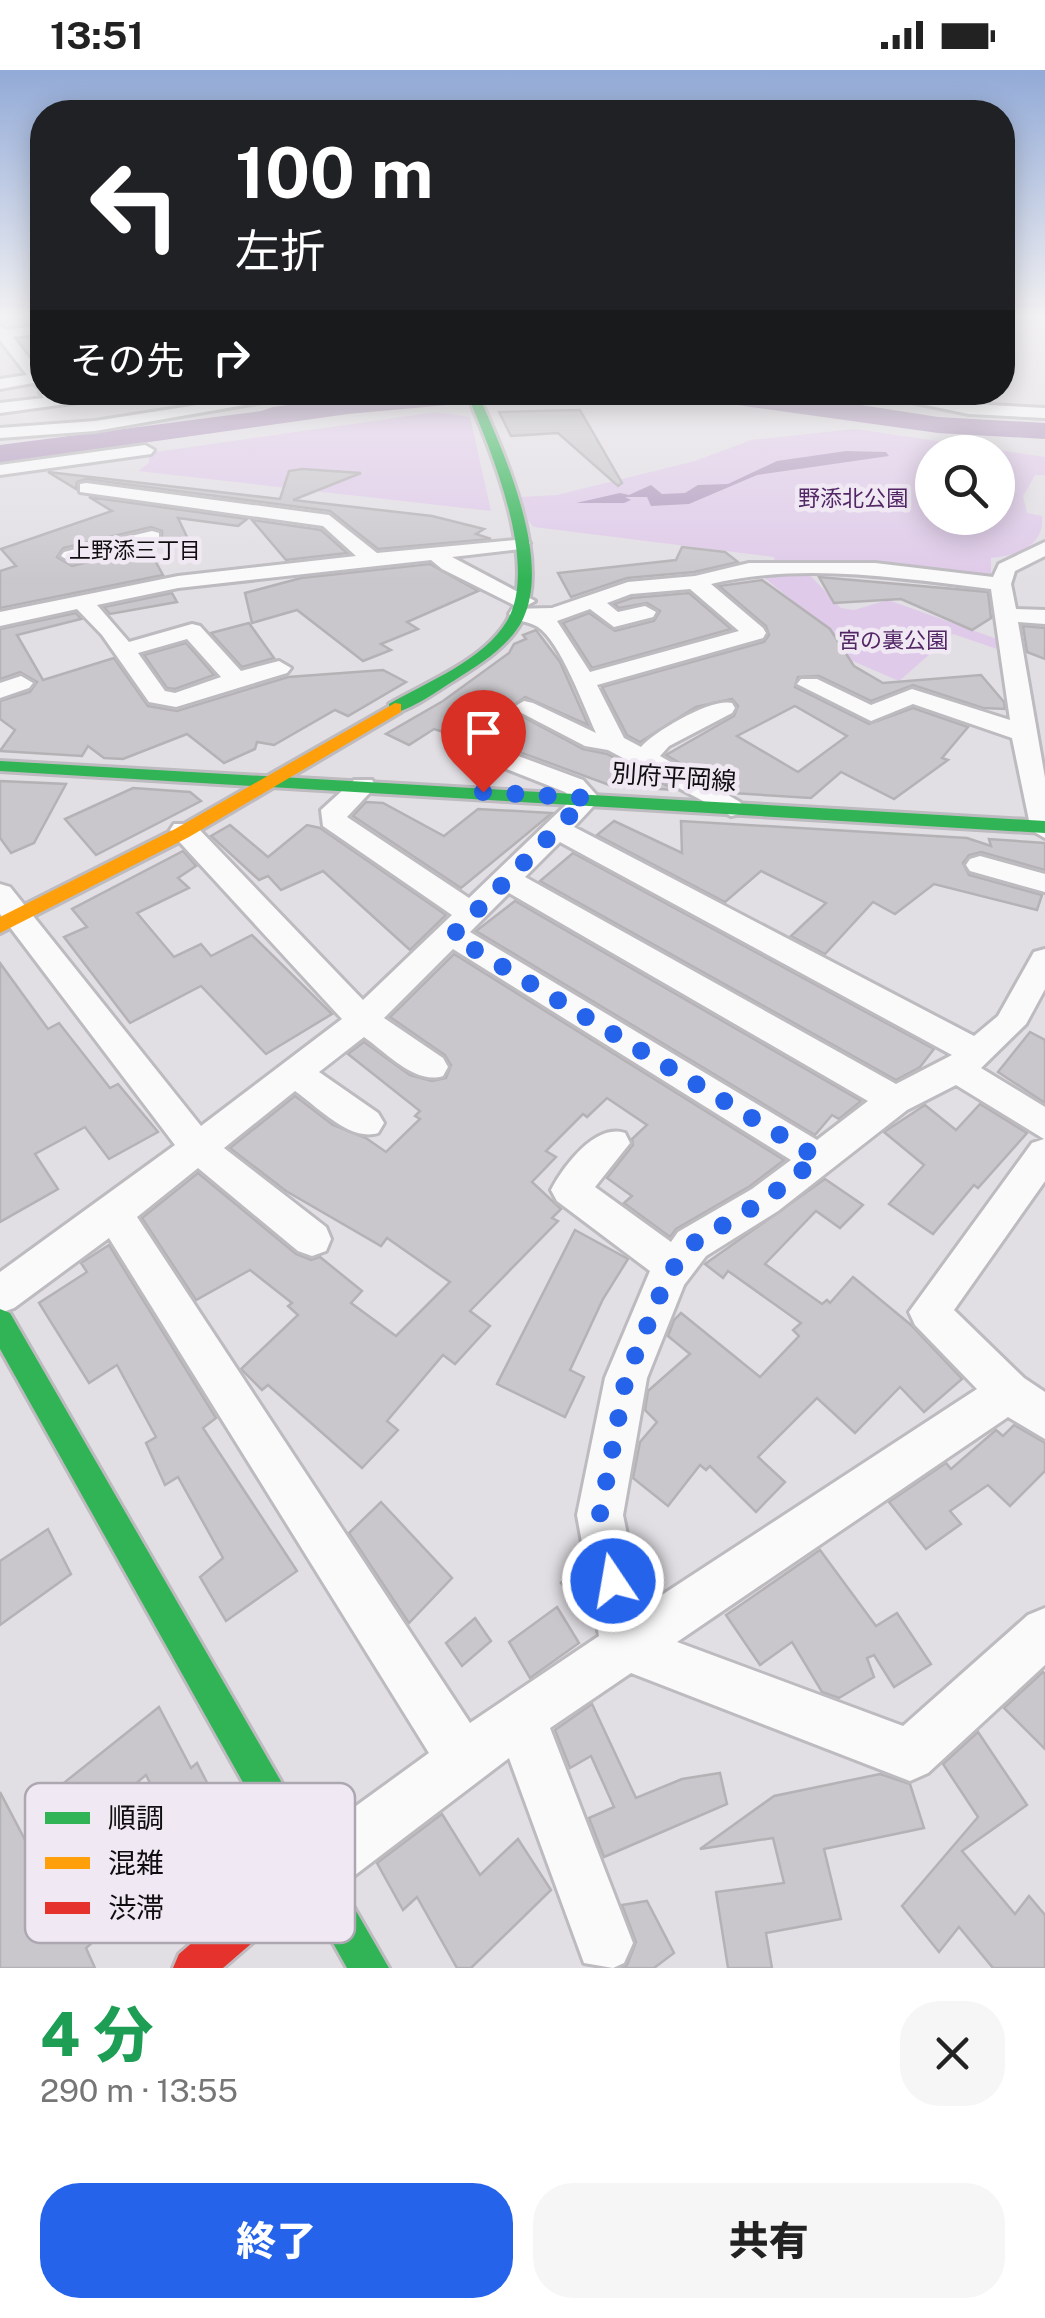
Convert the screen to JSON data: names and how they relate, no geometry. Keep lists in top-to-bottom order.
{
  "streets": {
    "street": ["別府平岡線"]
  },
  "districts": ["上野添三丁目"],
  "parks": ["野添北公園", "宮の裏公園"],
  "legend": ["順調", "混雑", "渋滞"],
  "page": {
    "status": "13:51",
    "turn": ["100 m", "左折"],
    "then": "その先",
    "heading": ["4 分", "290 m · 13:55"],
    "buttons": ["終了", "共有"]
  }
}
